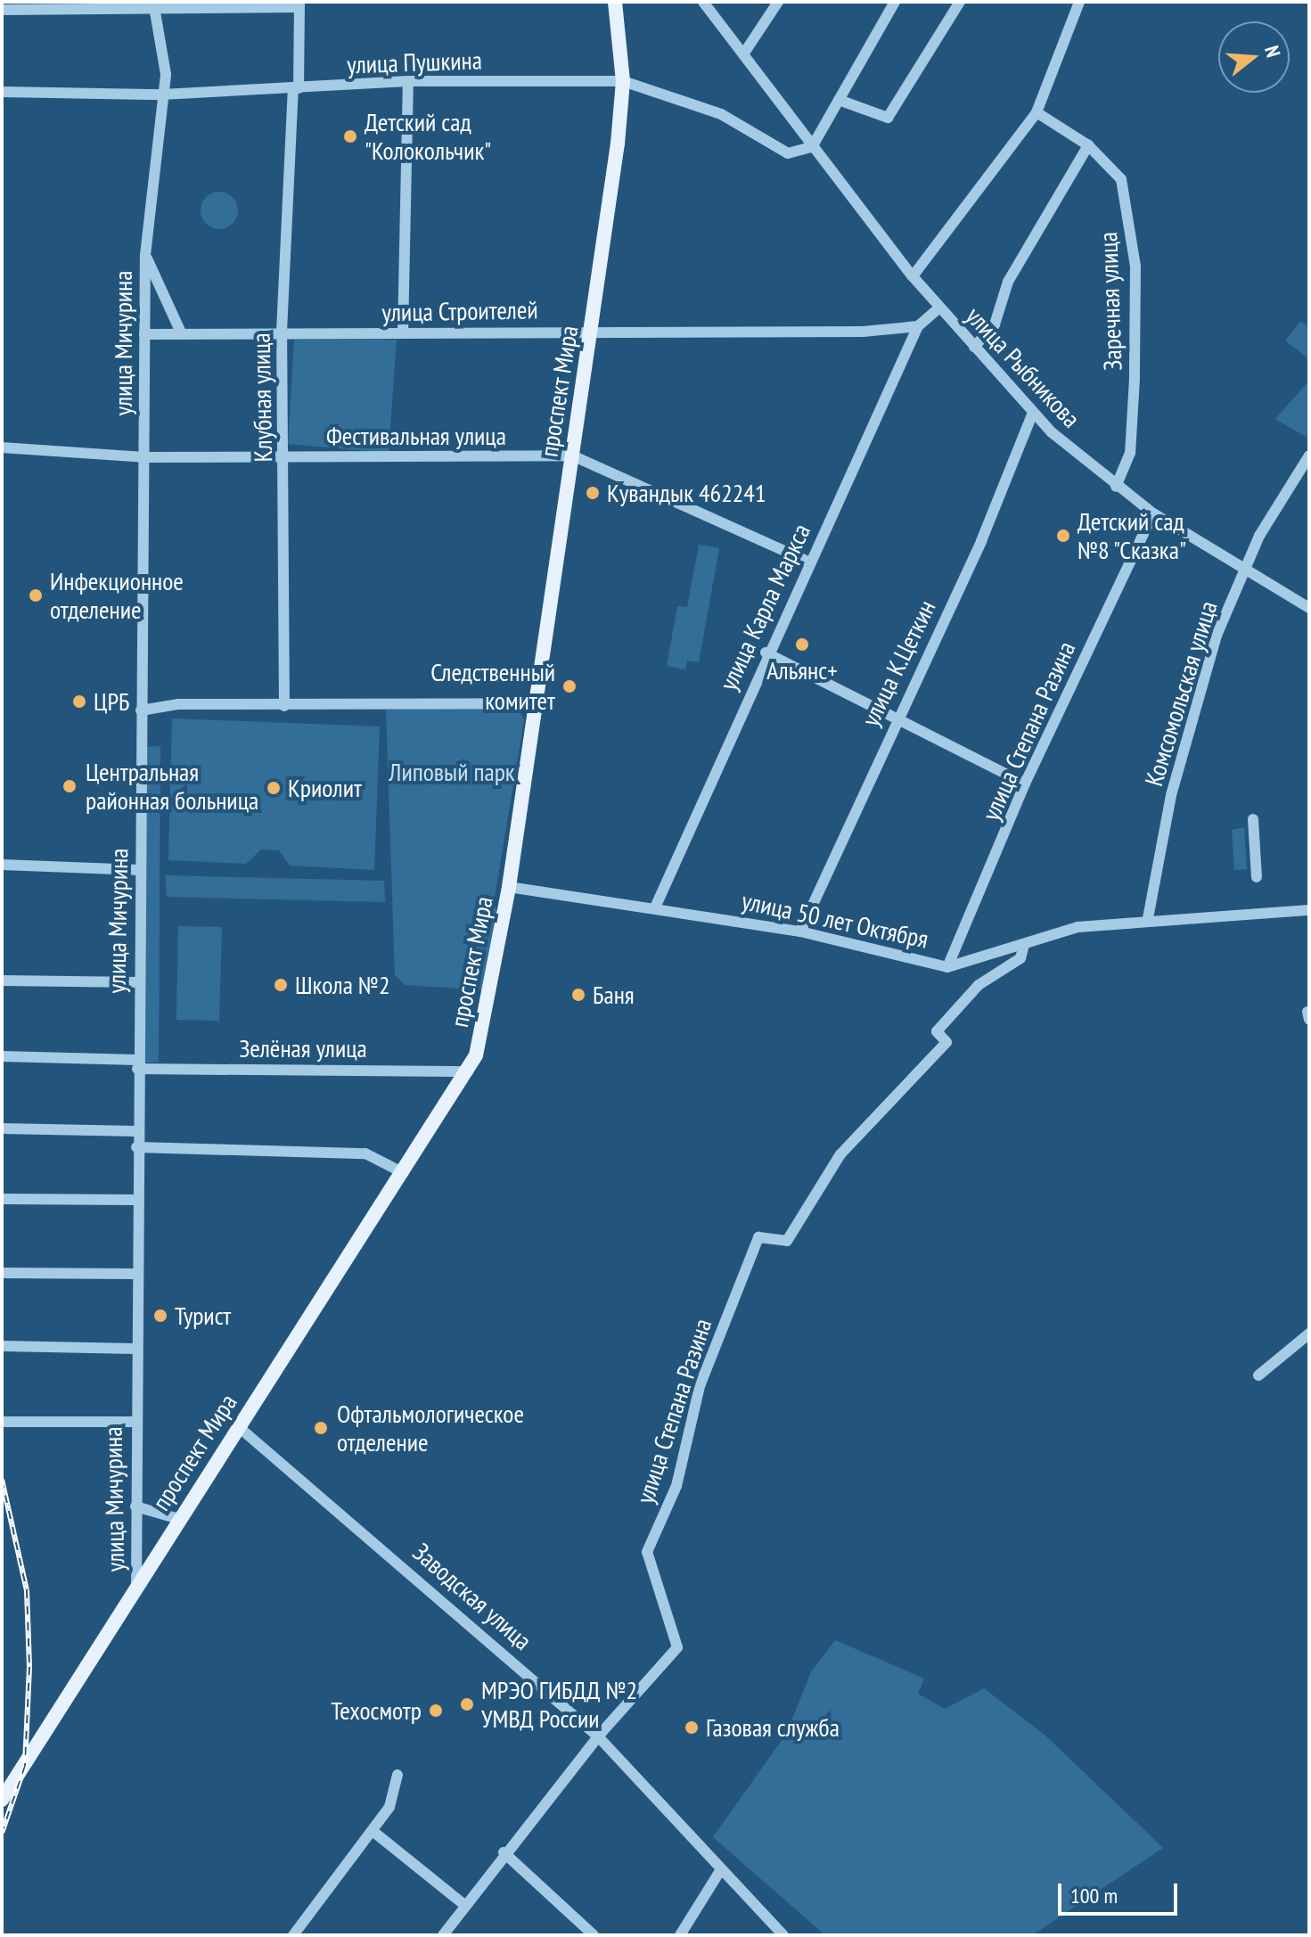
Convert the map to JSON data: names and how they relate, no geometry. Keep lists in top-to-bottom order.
{
  "streets": {
    "main road": ["проспект Мира"],
    "street": [
      "улица Пушкина",
      "Заречная улица",
      "улица Строителей",
      "улица Мичурина",
      "улица Рыбникова",
      "Клубная улица",
      "Фестивальная улица",
      "улица Карла Маркса",
      "улица К.Цеткин",
      "Комсомольская улица",
      "улица Степана Разина",
      "улица 50 лет Октября",
      "Зелёная улица",
      "Заводская улица"
    ]
  },
  "crossings": [
    ["улица Пушкина", "улица Мичурина"],
    ["улица Пушкина", "улица Рыбникова"],
    ["улица Пушкина", "проспект Мира"],
    ["улица Пушкина", "Клубная улица"],
    ["Заречная улица", "улица Рыбникова"],
    ["улица Строителей", "улица Мичурина"],
    ["улица Строителей", "проспект Мира"],
    ["улица Строителей", "Клубная улица"],
    ["улица Строителей", "улица Карла Маркса"],
    ["улица Мичурина", "проспект Мира"],
    ["улица Мичурина", "Фестивальная улица"],
    ["улица Мичурина", "Зелёная улица"],
    ["улица Рыбникова", "улица К.Цеткин"],
    ["улица Рыбникова", "Комсомольская улица"],
    ["улица Рыбникова", "улица Степана Разина"],
    ["проспект Мира", "Фестивальная улица"],
    ["проспект Мира", "улица 50 лет Октября"],
    ["проспект Мира", "Зелёная улица"],
    ["проспект Мира", "Заводская улица"],
    ["Клубная улица", "Фестивальная улица"],
    ["Фестивальная улица", "улица Карла Маркса"],
    ["улица Карла Маркса", "улица 50 лет Октября"],
    ["улица К.Цеткин", "улица 50 лет Октября"],
    ["Комсомольская улица", "улица 50 лет Октября"],
    ["улица Степана Разина", "улица 50 лет Октября"],
    ["улица Степана Разина", "Заводская улица"]
  ],
  "parks": ["Липовый парк"],
  "places": [
    "Детский сад \"Колокольчик\"",
    "Кувандык 462241",
    "Детский сад №8 \"Сказка\"",
    "Инфекционное отделение",
    "Альянс+",
    "Следственный комитет",
    "ЦРБ",
    "Центральная районная больница",
    "Криолит",
    "Школа №2",
    "Баня",
    "Турист",
    "Офтальмологическое отделение",
    "МРЭО ГИБДД №2 УМВД России",
    "Техосмотр",
    "Газовая служба"
  ],
  "scale_bar": "100 m",
  "north": "right"
}
